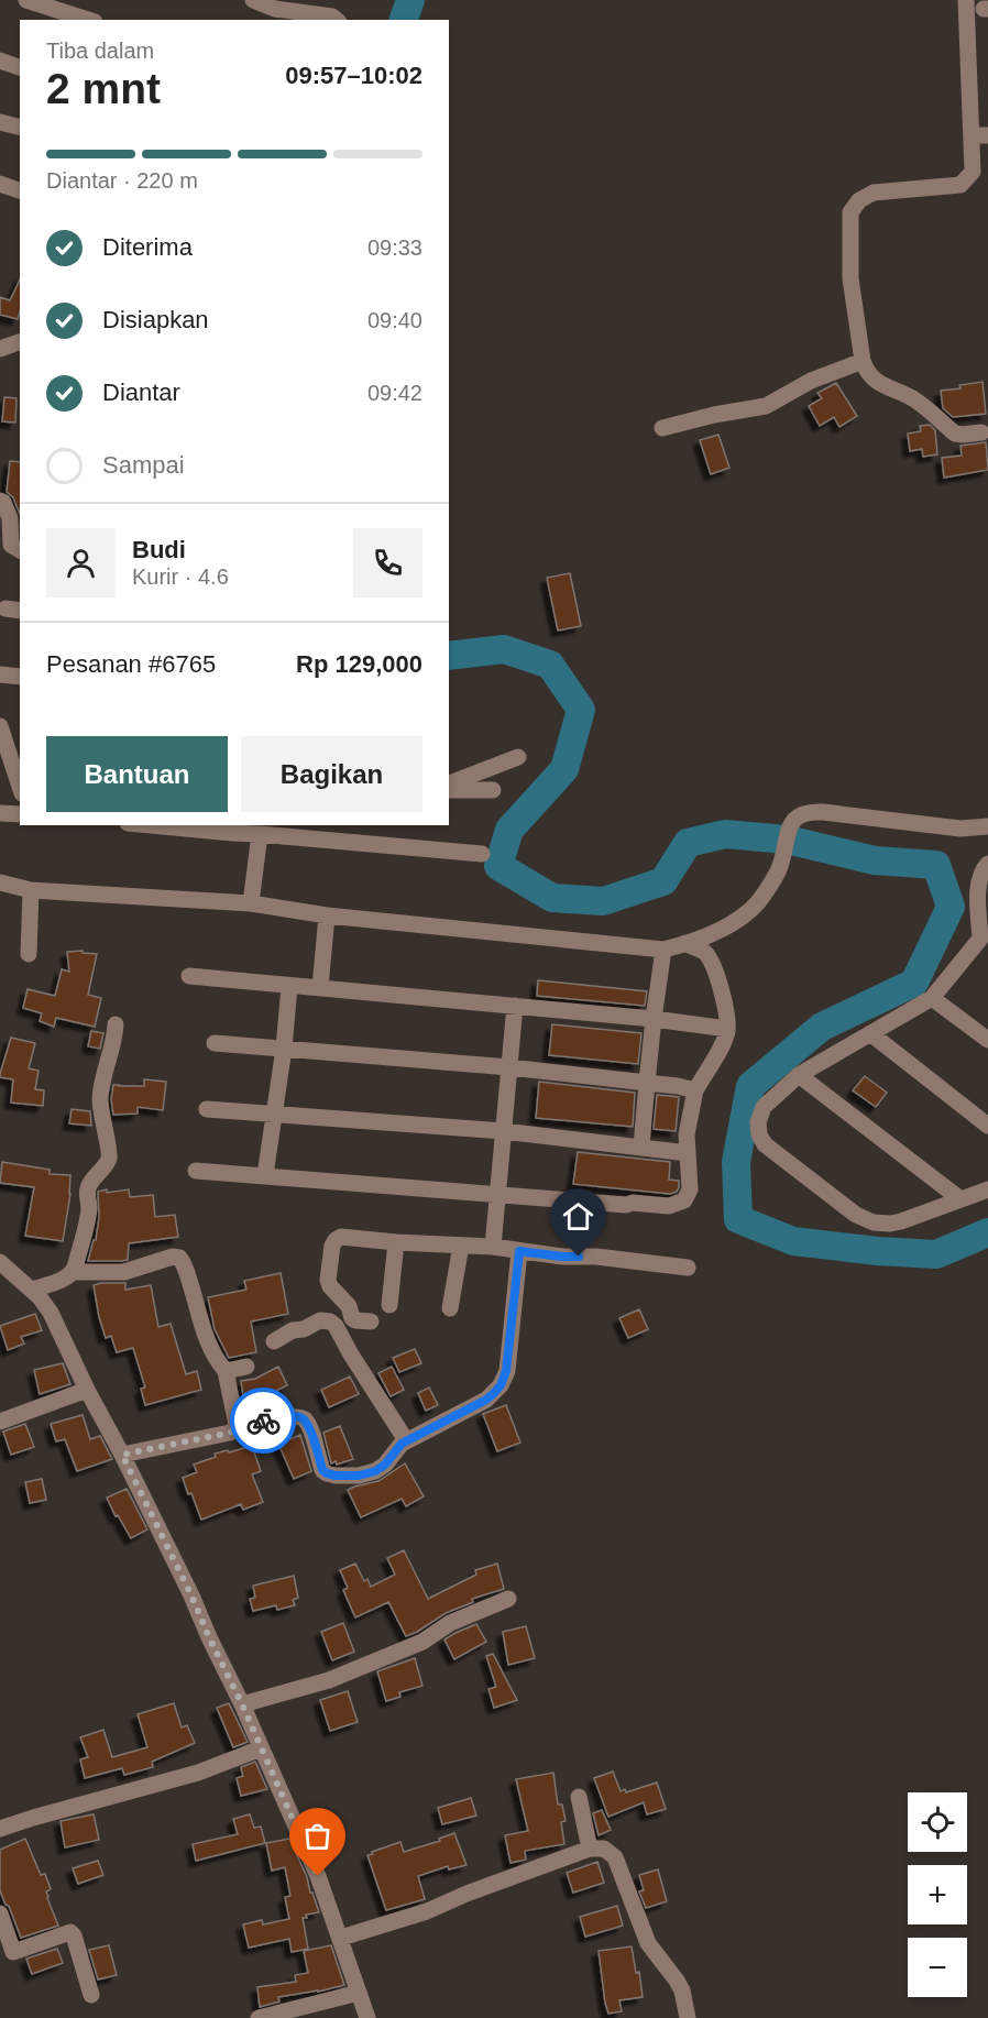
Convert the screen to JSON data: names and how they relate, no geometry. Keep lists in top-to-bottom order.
{
  "page": {
    "heading": ["2 mnt", "Tiba dalam", "09:57–10:02"],
    "panel": [
      "Budi",
      "Kurir · 4.6",
      "Pesanan #6765",
      "Rp 129,000"
    ],
    "bar": "Diantar · 220 m",
    "list": [
      ["Diterima", "09:33"],
      ["Disiapkan", "09:40"],
      ["Diantar", "09:42"],
      "Sampai"
    ],
    "buttons": ["Bantuan", "Bagikan"],
    "map_buttons": ["+", "−"]
  }
}
